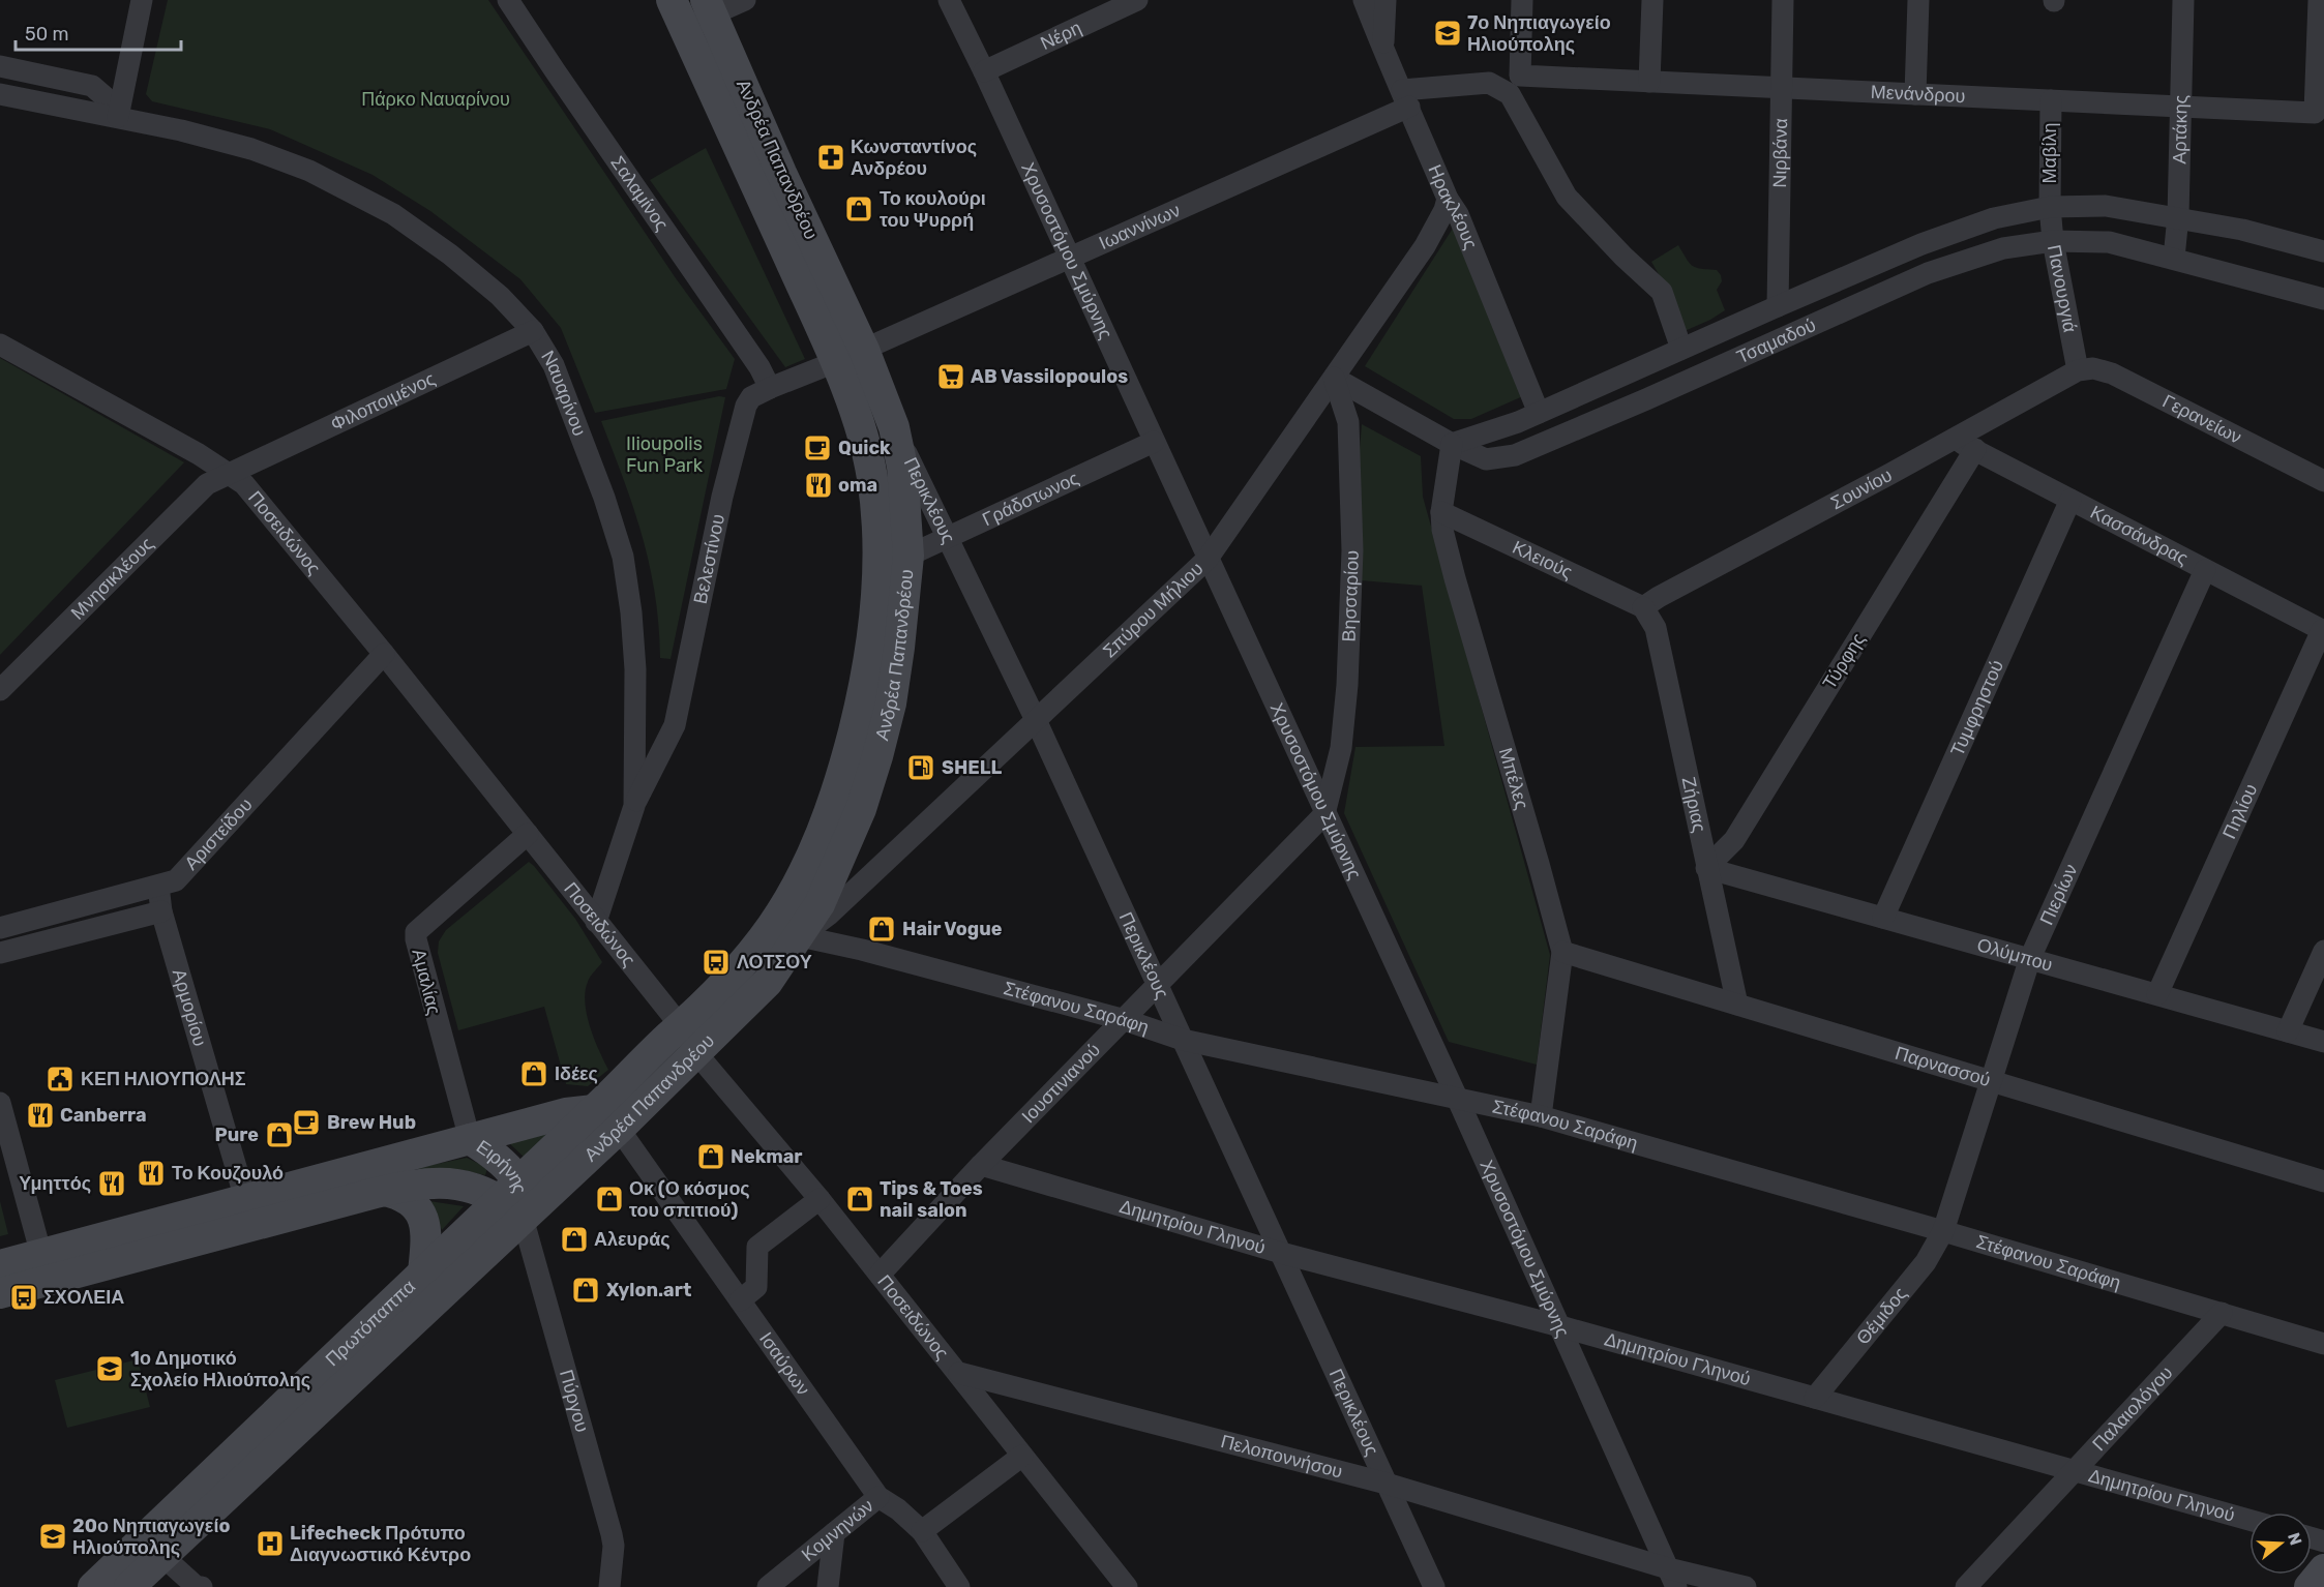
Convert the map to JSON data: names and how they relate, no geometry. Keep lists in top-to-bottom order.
{
  "streets": {
    "street": [
      "Νέρη",
      "Μενάνδρου",
      "Αρτάκης",
      "Νιρβάνα",
      "Μαβίλη",
      "Ανδρέα Παπανδρέου",
      "Σαλαμίνος",
      "Ηρακλέους",
      "Ιωαννίνων",
      "Χρυσοστόμου Σμύρνης",
      "Πανουργιά",
      "Τσαμαδού",
      "Ναυαρίνου",
      "Φιλοποιμένος",
      "Γερανείων",
      "Σουνίου",
      "Γράδστωνος",
      "Περικλέους",
      "Ποσειδώνος",
      "Κασσάνδρας",
      "Βελεστίνου",
      "Κλειούς",
      "Μνησικλέους",
      "Βησσαρίου",
      "Σπύρου Μήλιου",
      "Τύρφης",
      "Τυμφρηστού",
      "Μπέλες",
      "Ζήριας",
      "Πηλίου",
      "Αριστείδου",
      "Πιερίων",
      "Ολύμπου",
      "Αμαλίας",
      "Αρμορίου",
      "Στέφανου Σαράφη",
      "Παρνασσού",
      "Ιουστινιανού",
      "Ειρήνης",
      "Δημητρίου Γληνού",
      "Θέμιδος",
      "Πρωτόπαππα",
      "Ισαύρων",
      "Πύργου",
      "Παλαιολόγου",
      "Πελοποννήσου",
      "Κομνηνών"
    ]
  },
  "crossings": [
    ["Νέρη", "Χρυσοστόμου Σμύρνης"],
    ["Μενάνδρου", "Αρτάκης"],
    ["Μενάνδρου", "Νιρβάνα"],
    ["Μενάνδρου", "Μαβίλη"],
    ["Μενάνδρου", "Ιωαννίνων"],
    ["Αρτάκης", "Τσαμαδού"],
    ["Νιρβάνα", "Τσαμαδού"],
    ["Μαβίλη", "Πανουργιά"],
    ["Μαβίλη", "Τσαμαδού"],
    ["Ανδρέα Παπανδρέου", "Ιωαννίνων"],
    ["Ανδρέα Παπανδρέου", "Γράδστωνος"],
    ["Ανδρέα Παπανδρέου", "Περικλέους"],
    ["Ανδρέα Παπανδρέου", "Ποσειδώνος"],
    ["Ανδρέα Παπανδρέου", "Βελεστίνου"],
    ["Ανδρέα Παπανδρέου", "Σπύρου Μήλιου"],
    ["Ανδρέα Παπανδρέου", "Στέφανου Σαράφη"],
    ["Ανδρέα Παπανδρέου", "Ειρήνης"],
    ["Ανδρέα Παπανδρέου", "Πρωτόπαππα"],
    ["Ανδρέα Παπανδρέου", "Ισαύρων"],
    ["Ανδρέα Παπανδρέου", "Πύργου"],
    ["Σαλαμίνος", "Βελεστίνου"],
    ["Ηρακλέους", "Ιωαννίνων"],
    ["Ηρακλέους", "Τσαμαδού"],
    ["Ηρακλέους", "Σπύρου Μήλιου"],
    ["Ιωαννίνων", "Χρυσοστόμου Σμύρνης"],
    ["Ιωαννίνων", "Βελεστίνου"],
    ["Χρυσοστόμου Σμύρνης", "Γράδστωνος"],
    ["Χρυσοστόμου Σμύρνης", "Βησσαρίου"],
    ["Χρυσοστόμου Σμύρνης", "Σπύρου Μήλιου"],
    ["Χρυσοστόμου Σμύρνης", "Στέφανου Σαράφη"],
    ["Χρυσοστόμου Σμύρνης", "Ιουστινιανού"],
    ["Χρυσοστόμου Σμύρνης", "Δημητρίου Γληνού"],
    ["Χρυσοστόμου Σμύρνης", "Πελοποννήσου"],
    ["Πανουργιά", "Τσαμαδού"],
    ["Πανουργιά", "Γερανείων"],
    ["Πανουργιά", "Σουνίου"],
    ["Τσαμαδού", "Βησσαρίου"],
    ["Τσαμαδού", "Σπύρου Μήλιου"],
    ["Τσαμαδού", "Μπέλες"],
    ["Ναυαρίνου", "Φιλοποιμένος"],
    ["Ναυαρίνου", "Ποσειδώνος"],
    ["Ναυαρίνου", "Βελεστίνου"],
    ["Φιλοποιμένος", "Ποσειδώνος"],
    ["Φιλοποιμένος", "Μνησικλέους"],
    ["Γερανείων", "Σουνίου"],
    ["Σουνίου", "Κασσάνδρας"],
    ["Σουνίου", "Κλειούς"],
    ["Σουνίου", "Ζήριας"],
    ["Γράδστωνος", "Περικλέους"],
    ["Περικλέους", "Σπύρου Μήλιου"],
    ["Περικλέους", "Στέφανου Σαράφη"],
    ["Περικλέους", "Ιουστινιανού"],
    ["Περικλέους", "Δημητρίου Γληνού"],
    ["Περικλέους", "Πελοποννήσου"],
    ["Ποσειδώνος", "Μνησικλέους"],
    ["Ποσειδώνος", "Αριστείδου"],
    ["Ποσειδώνος", "Αμαλίας"],
    ["Ποσειδώνος", "Ιουστινιανού"],
    ["Ποσειδώνος", "Πελοποννήσου"],
    ["Κασσάνδρας", "Τύρφης"],
    ["Κασσάνδρας", "Τυμφρηστού"],
    ["Κασσάνδρας", "Πηλίου"],
    ["Κασσάνδρας", "Πιερίων"],
    ["Κλειούς", "Μπέλες"],
    ["Κλειούς", "Ζήριας"],
    ["Βησσαρίου", "Σπύρου Μήλιου"],
    ["Βησσαρίου", "Ιουστινιανού"],
    ["Σπύρου Μήλιου", "Στέφανου Σαράφη"],
    ["Τύρφης", "Ζήριας"],
    ["Τύρφης", "Ολύμπου"],
    ["Τυμφρηστού", "Ολύμπου"],
    ["Μπέλες", "Στέφανου Σαράφη"],
    ["Μπέλες", "Παρνασσού"],
    ["Ζήριας", "Ολύμπου"],
    ["Ζήριας", "Παρνασσού"],
    ["Πηλίου", "Ολύμπου"],
    ["Αριστείδου", "Αρμορίου"],
    ["Πιερίων", "Ολύμπου"],
    ["Πιερίων", "Στέφανου Σαράφη"],
    ["Πιερίων", "Παρνασσού"],
    ["Πιερίων", "Θέμιδος"],
    ["Αμαλίας", "Ειρήνης"],
    ["Αρμορίου", "Ειρήνης"],
    ["Στέφανου Σαράφη", "Ιουστινιανού"],
    ["Στέφανου Σαράφη", "Θέμιδος"],
    ["Στέφανου Σαράφη", "Παλαιολόγου"],
    ["Ιουστινιανού", "Δημητρίου Γληνού"],
    ["Ειρήνης", "Πρωτόπαππα"],
    ["Ειρήνης", "Πύργου"],
    ["Δημητρίου Γληνού", "Θέμιδος"],
    ["Δημητρίου Γληνού", "Παλαιολόγου"],
    ["Πρωτόπαππα", "Πύργου"],
    ["Ισαύρων", "Κομνηνών"]
  ],
  "parks": ["Πάρκο Ναυαρίνου", "Ilioupolis Fun Park"],
  "places": {
    "school or university": ["7ο Νηπιαγωγείο Ηλιούπολης", "1ο Δημοτικό Σχολείο Ηλιούπολης", "20ο Νηπιαγωγείo Ηλιούπολης"],
    "pharmacy": ["Κωνσταντίνος Ανδρέου"],
    "shop": [
      "Το κουλούρι του Ψυρρή",
      "Hair Vogue",
      "Ιδέες",
      "Pure",
      "Nekmar",
      "Οκ (Ο κόσμος του σπιτιού)",
      "Tips & Toes nail salon",
      "Αλευράς",
      "Xylon.art"
    ],
    "supermarket": ["AB Vassilopoulos"],
    "cafe": ["Quick", "Brew Hub"],
    "restaurant": [
      "oma",
      "Canberra",
      "Το Κουζουλό",
      "Υμηττός"
    ],
    "fuel station": ["SHELL"],
    "bus stop": ["ΛΟΤΣΟΥ", "ΣΧΟΛΕΙΑ"],
    "public building": ["ΚΕΠ ΗΛΙΟΥΠΟΛΗΣ"],
    "hospital": ["Lifecheck Πρότυπο Διαγνωστικό Κέντρο"]
  },
  "scale_bar": "50 m",
  "north": "right"
}
